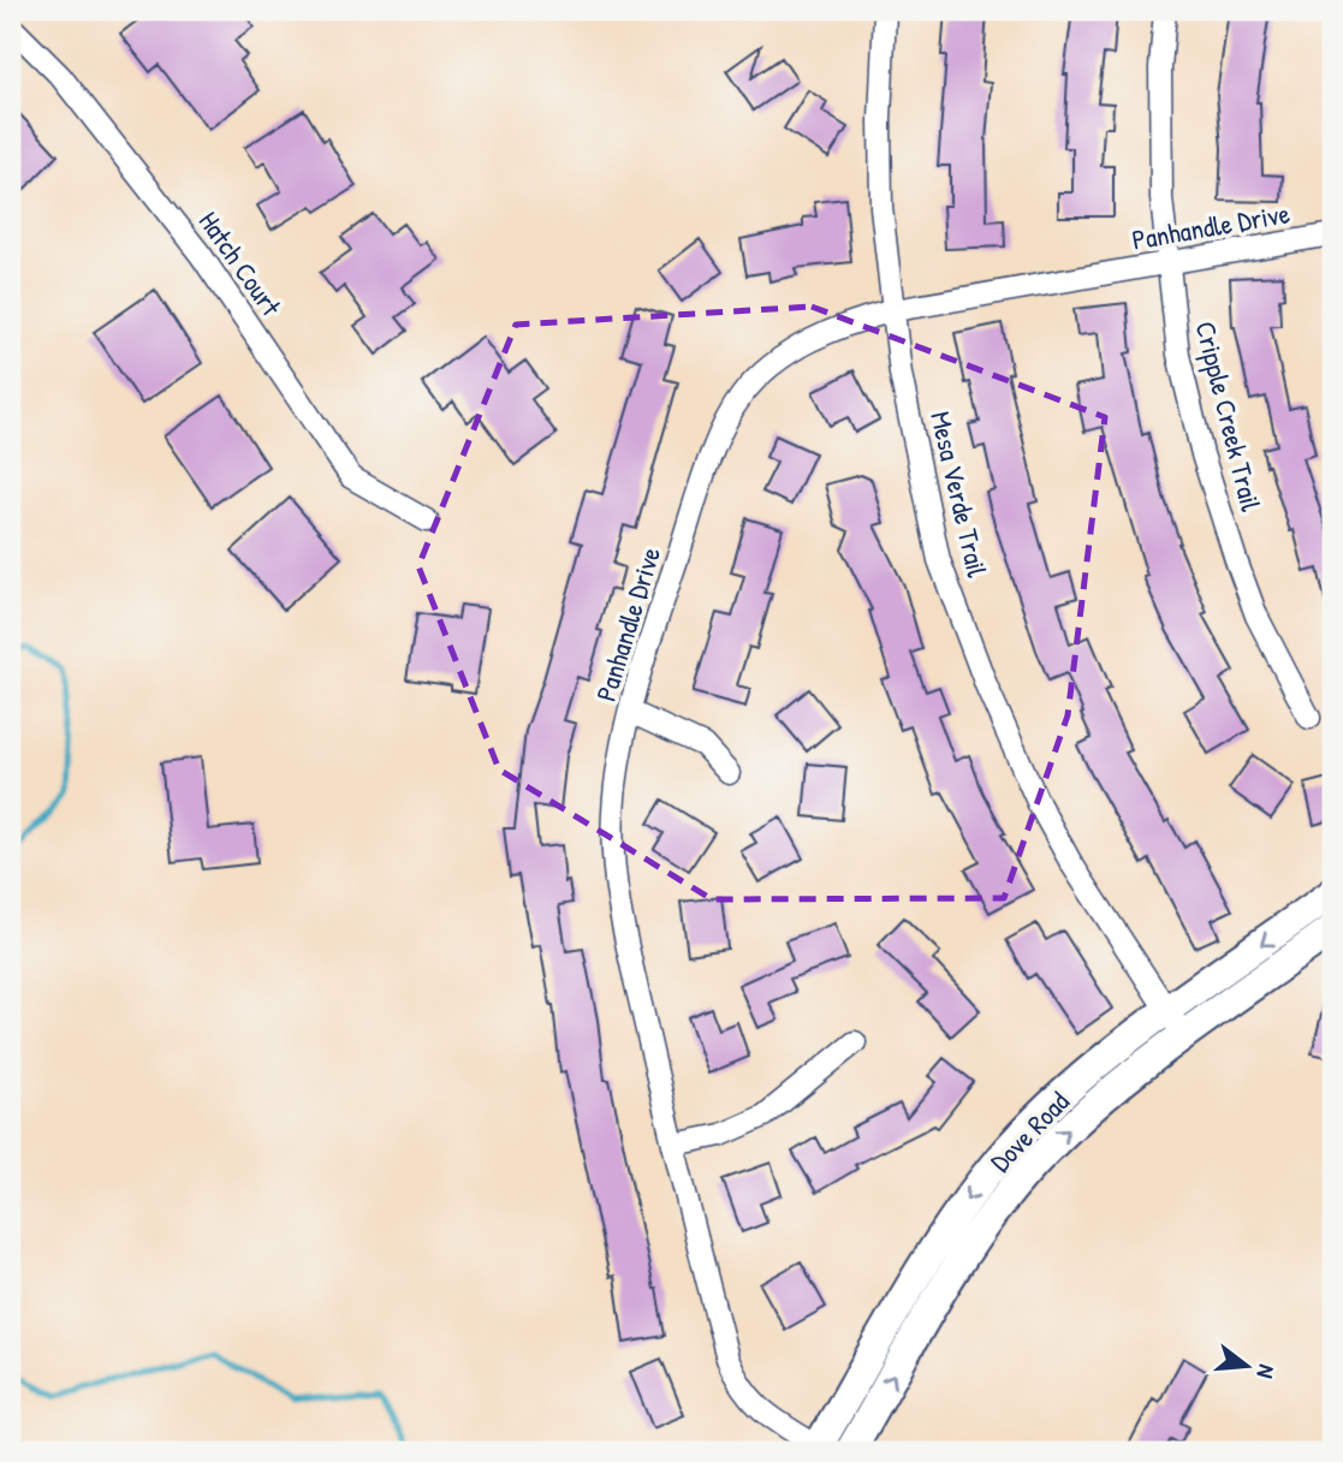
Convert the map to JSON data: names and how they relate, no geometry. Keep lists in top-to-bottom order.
{
  "streets": {
    "main road": ["Dove Road"],
    "street": [
      "Panhandle Drive",
      "Hatch Court",
      "Cripple Creek Trail",
      "Mesa Verde Trail"
    ]
  },
  "crossings": [
    ["Panhandle Drive", "Cripple Creek Trail"],
    ["Panhandle Drive", "Mesa Verde Trail"],
    ["Panhandle Drive", "Dove Road"],
    ["Mesa Verde Trail", "Dove Road"]
  ],
  "north": "right"
}
